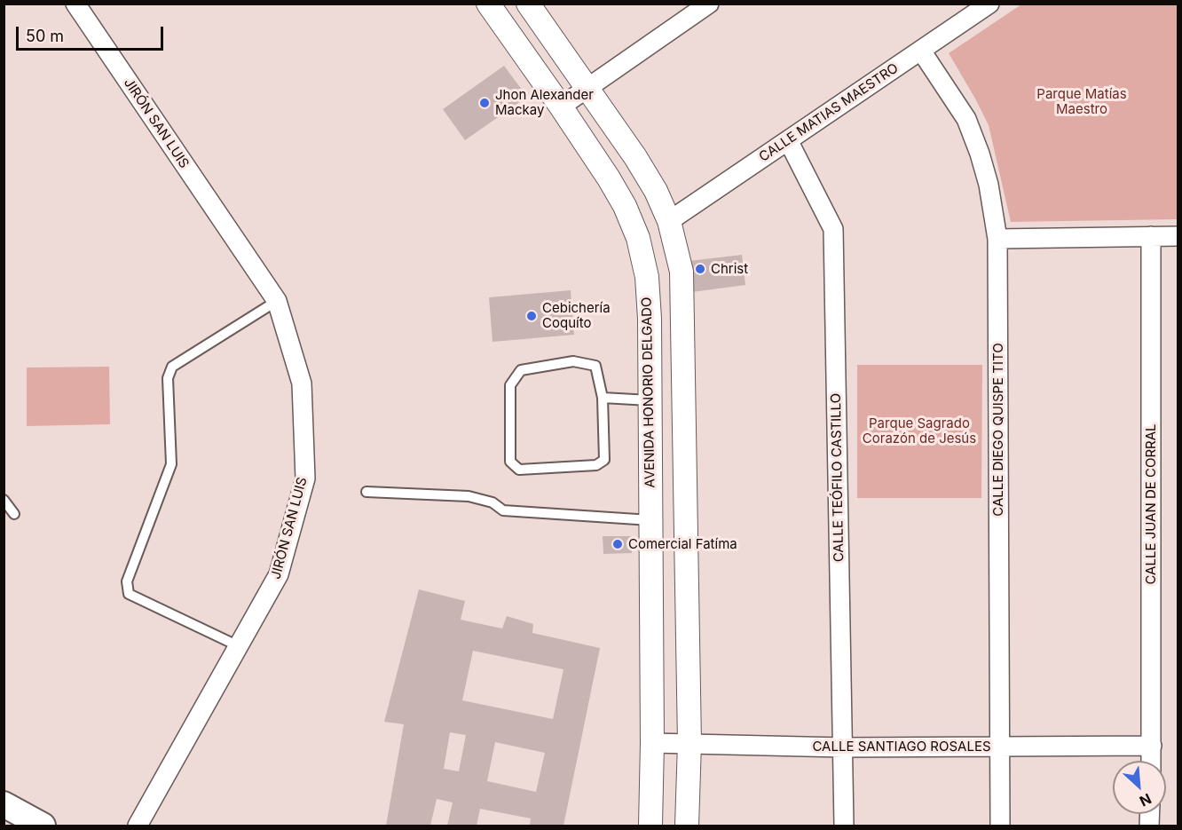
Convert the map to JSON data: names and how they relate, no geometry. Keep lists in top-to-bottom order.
{
  "streets": {
    "street": [
      "CALLE MATIAS MAESTRO",
      "JIRÓN SAN LUIS",
      "AVENIDA HONORIO DELGADO",
      "CALLE DIEGO QUISPE TITO",
      "CALLE TEÓFILO CASTILLO",
      "CALLE JUAN DE CORRAL",
      "CALLE SANTIAGO ROSALES"
    ]
  },
  "crossings": [
    ["CALLE MATIAS MAESTRO", "CALLE DIEGO QUISPE TITO"],
    ["CALLE MATIAS MAESTRO", "CALLE TEÓFILO CASTILLO"],
    ["AVENIDA HONORIO DELGADO", "CALLE SANTIAGO ROSALES"],
    ["CALLE DIEGO QUISPE TITO", "CALLE SANTIAGO ROSALES"],
    ["CALLE TEÓFILO CASTILLO", "CALLE SANTIAGO ROSALES"],
    ["CALLE JUAN DE CORRAL", "CALLE SANTIAGO ROSALES"]
  ],
  "parks": ["Parque Matías Maestro", "Parque Sagrado Corazón de Jesús"],
  "places": [
    "Jhon Alexander Mackay",
    "Christ",
    "Cebichería Coquíto",
    "Comercial Fatíma"
  ],
  "scale_bar": "50 m",
  "north": "bottom right"
}
